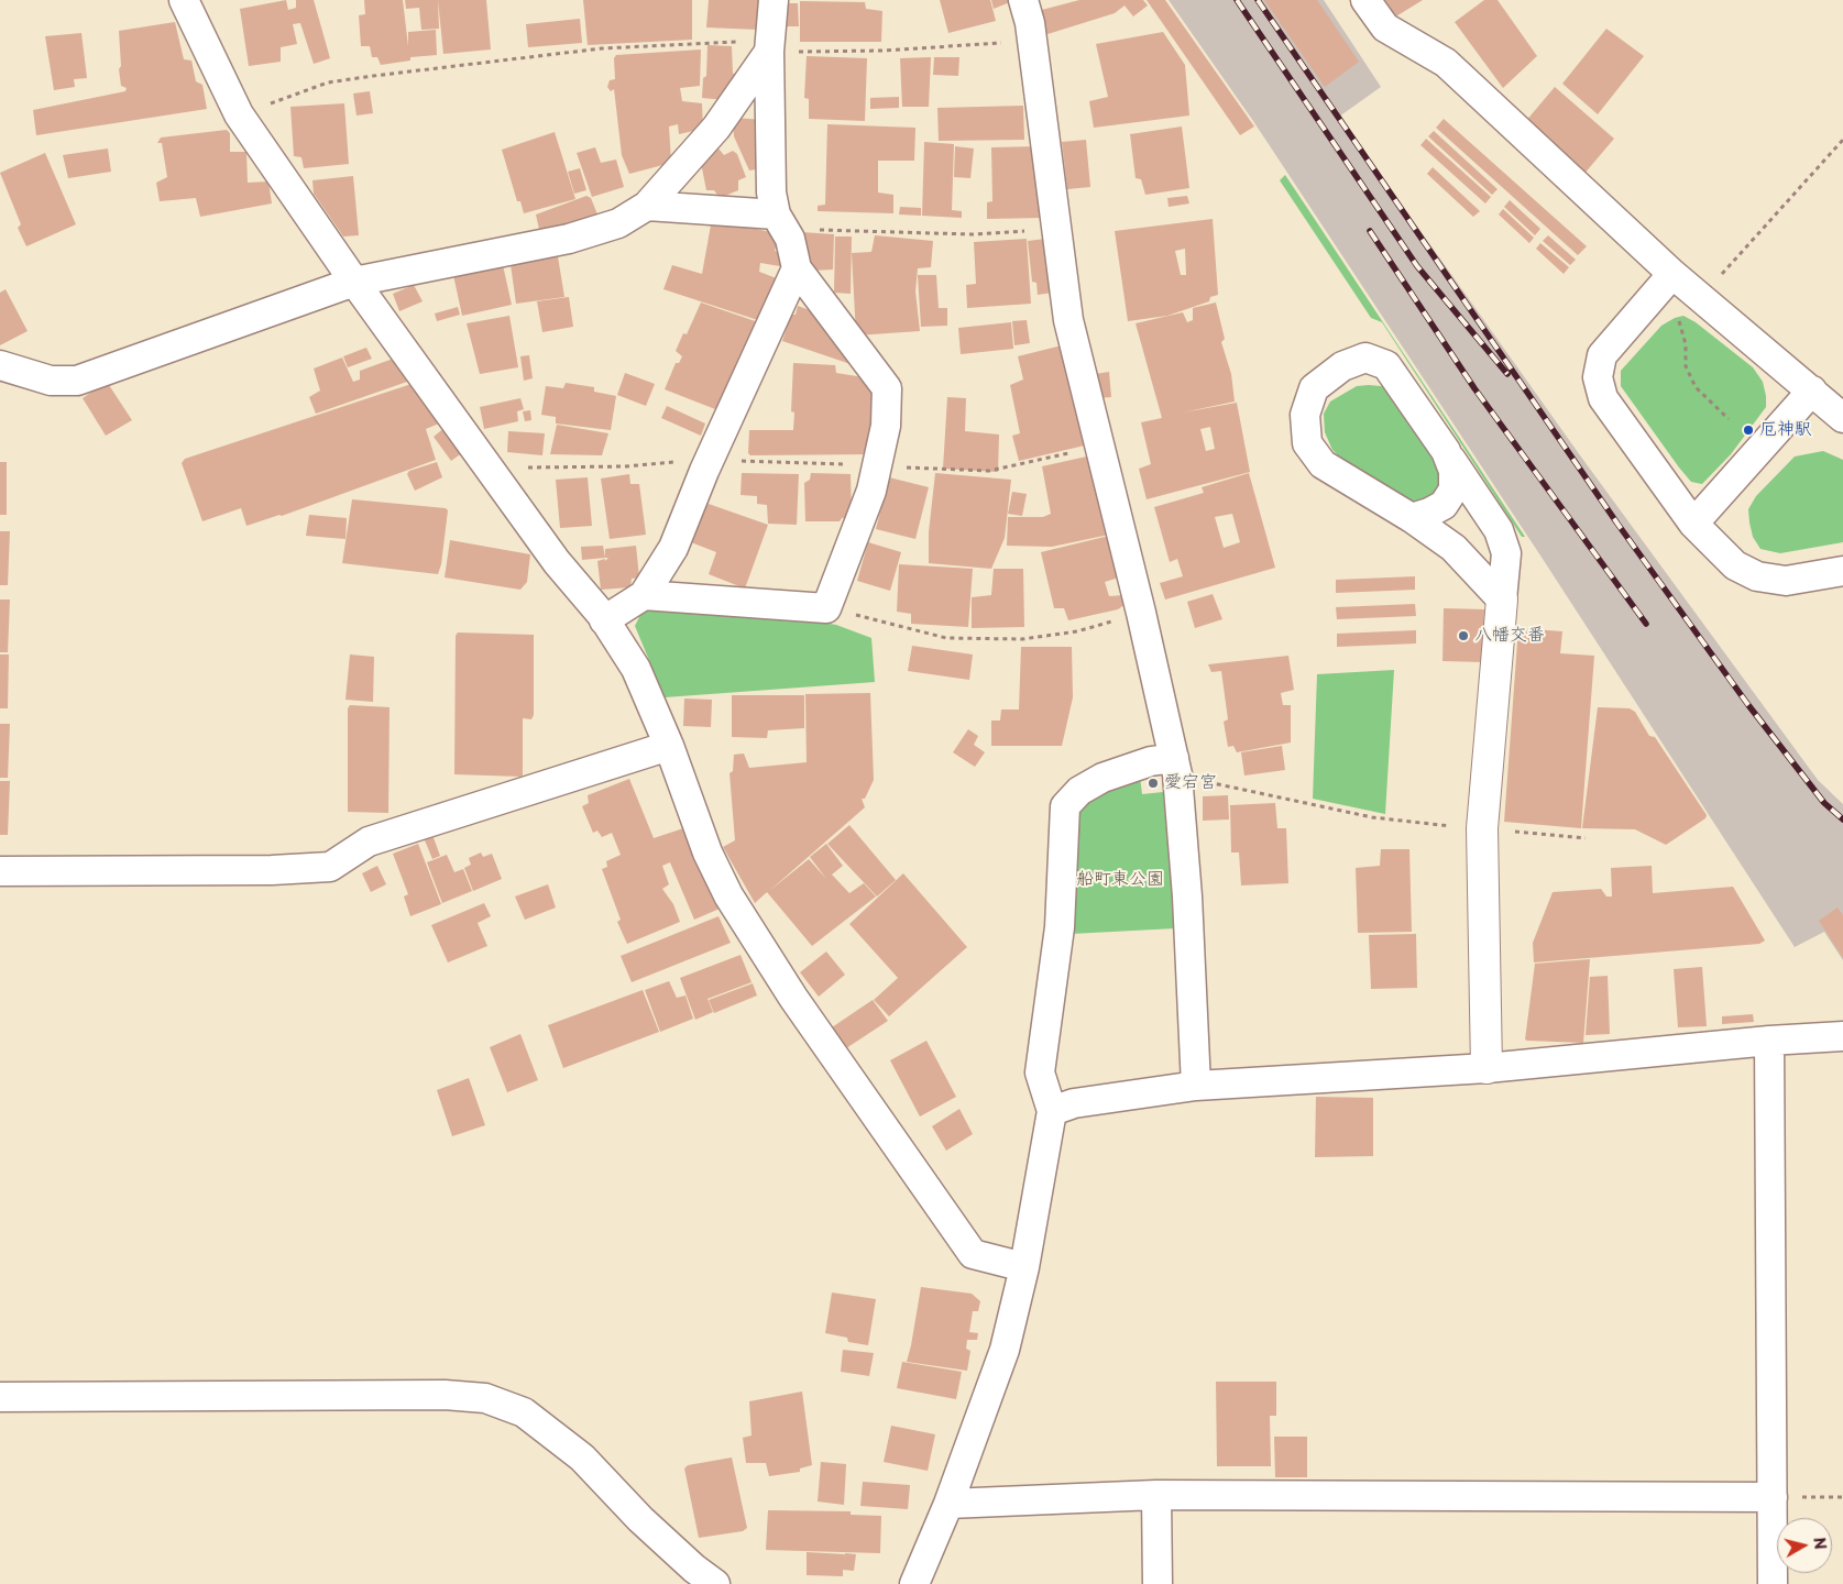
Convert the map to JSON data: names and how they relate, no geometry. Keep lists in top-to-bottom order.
{
  "parks": ["船町東公園"],
  "places": ["厄神駅", "八幡交番", "愛宕宮"],
  "north": "right"
}
